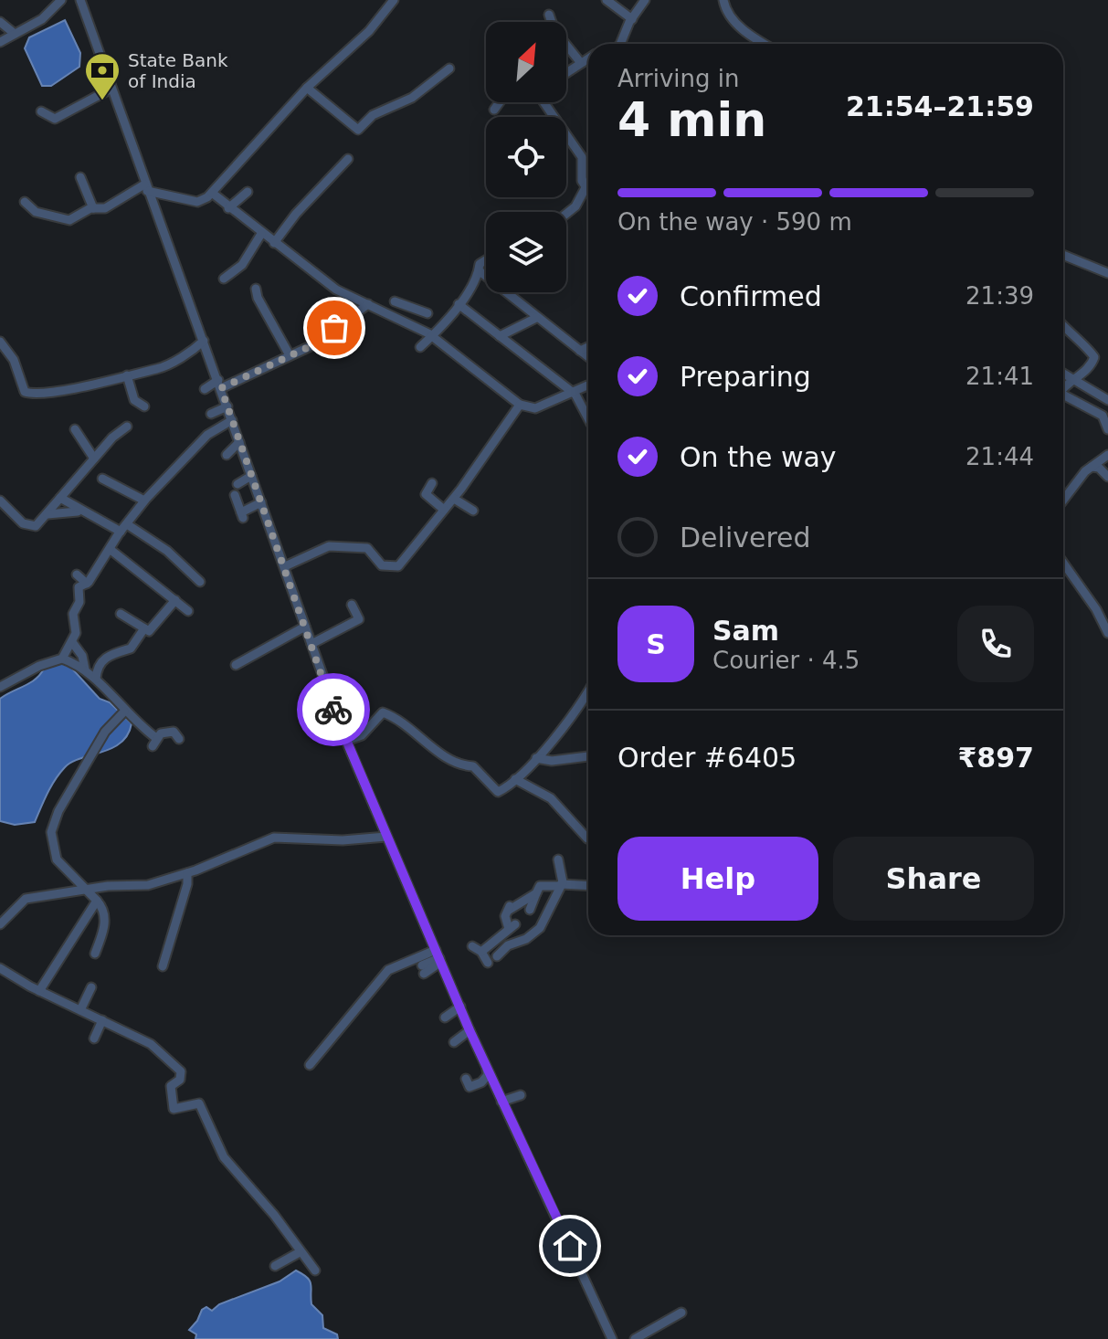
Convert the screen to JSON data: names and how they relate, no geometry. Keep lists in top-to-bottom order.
{
  "places": {
    "bank": ["State Bank of India"]
  },
  "north": "top right",
  "page": {
    "heading": ["4 min", "Arriving in", "21:54–21:59"],
    "panel": [
      "Sam",
      "Courier · 4.5",
      "Order #6405",
      "₹897"
    ],
    "bar": "On the way · 590 m",
    "list": [
      ["Confirmed", "21:39"],
      ["Preparing", "21:41"],
      ["On the way", "21:44"],
      "Delivered"
    ],
    "round": "S",
    "buttons": ["Help", "Share"]
  }
}
